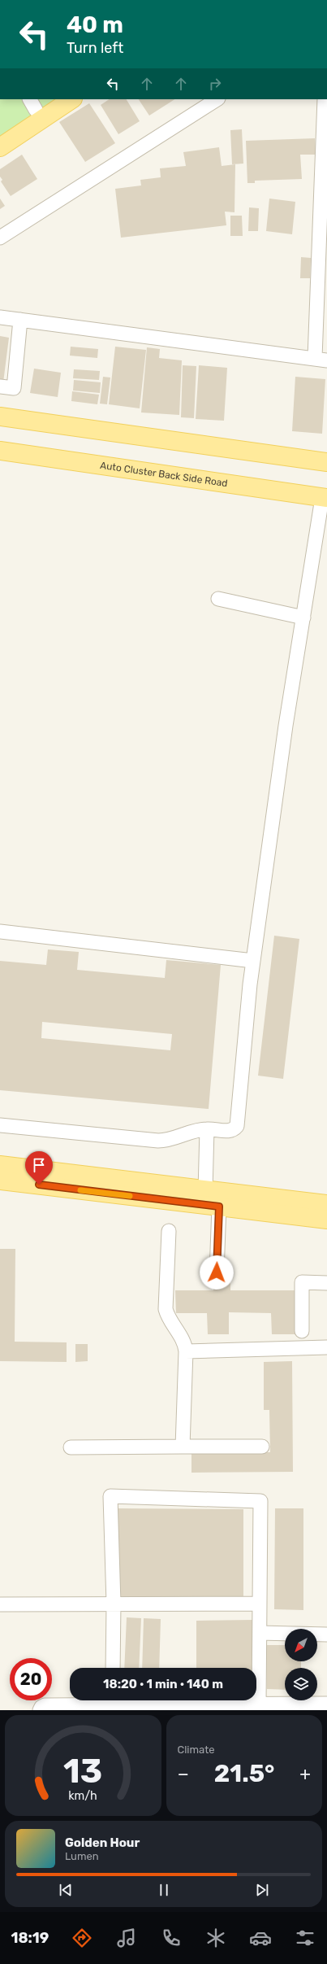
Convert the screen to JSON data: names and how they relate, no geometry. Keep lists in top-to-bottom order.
{
  "streets": {
    "main road": ["Auto Cluster Back Side Road"]
  },
  "north": "bottom left",
  "page": {
    "turn": ["40 m", "Turn left"],
    "limit": "20",
    "trip": "18:20 · 1 min · 140 m",
    "tile": "Climate",
    "heat": ["−", "21.5°", "+"],
    "song": ["Golden Hour", "Lumen"],
    "tabs": "18:19",
    "gauge": ["13", "km/h"]
  }
}
